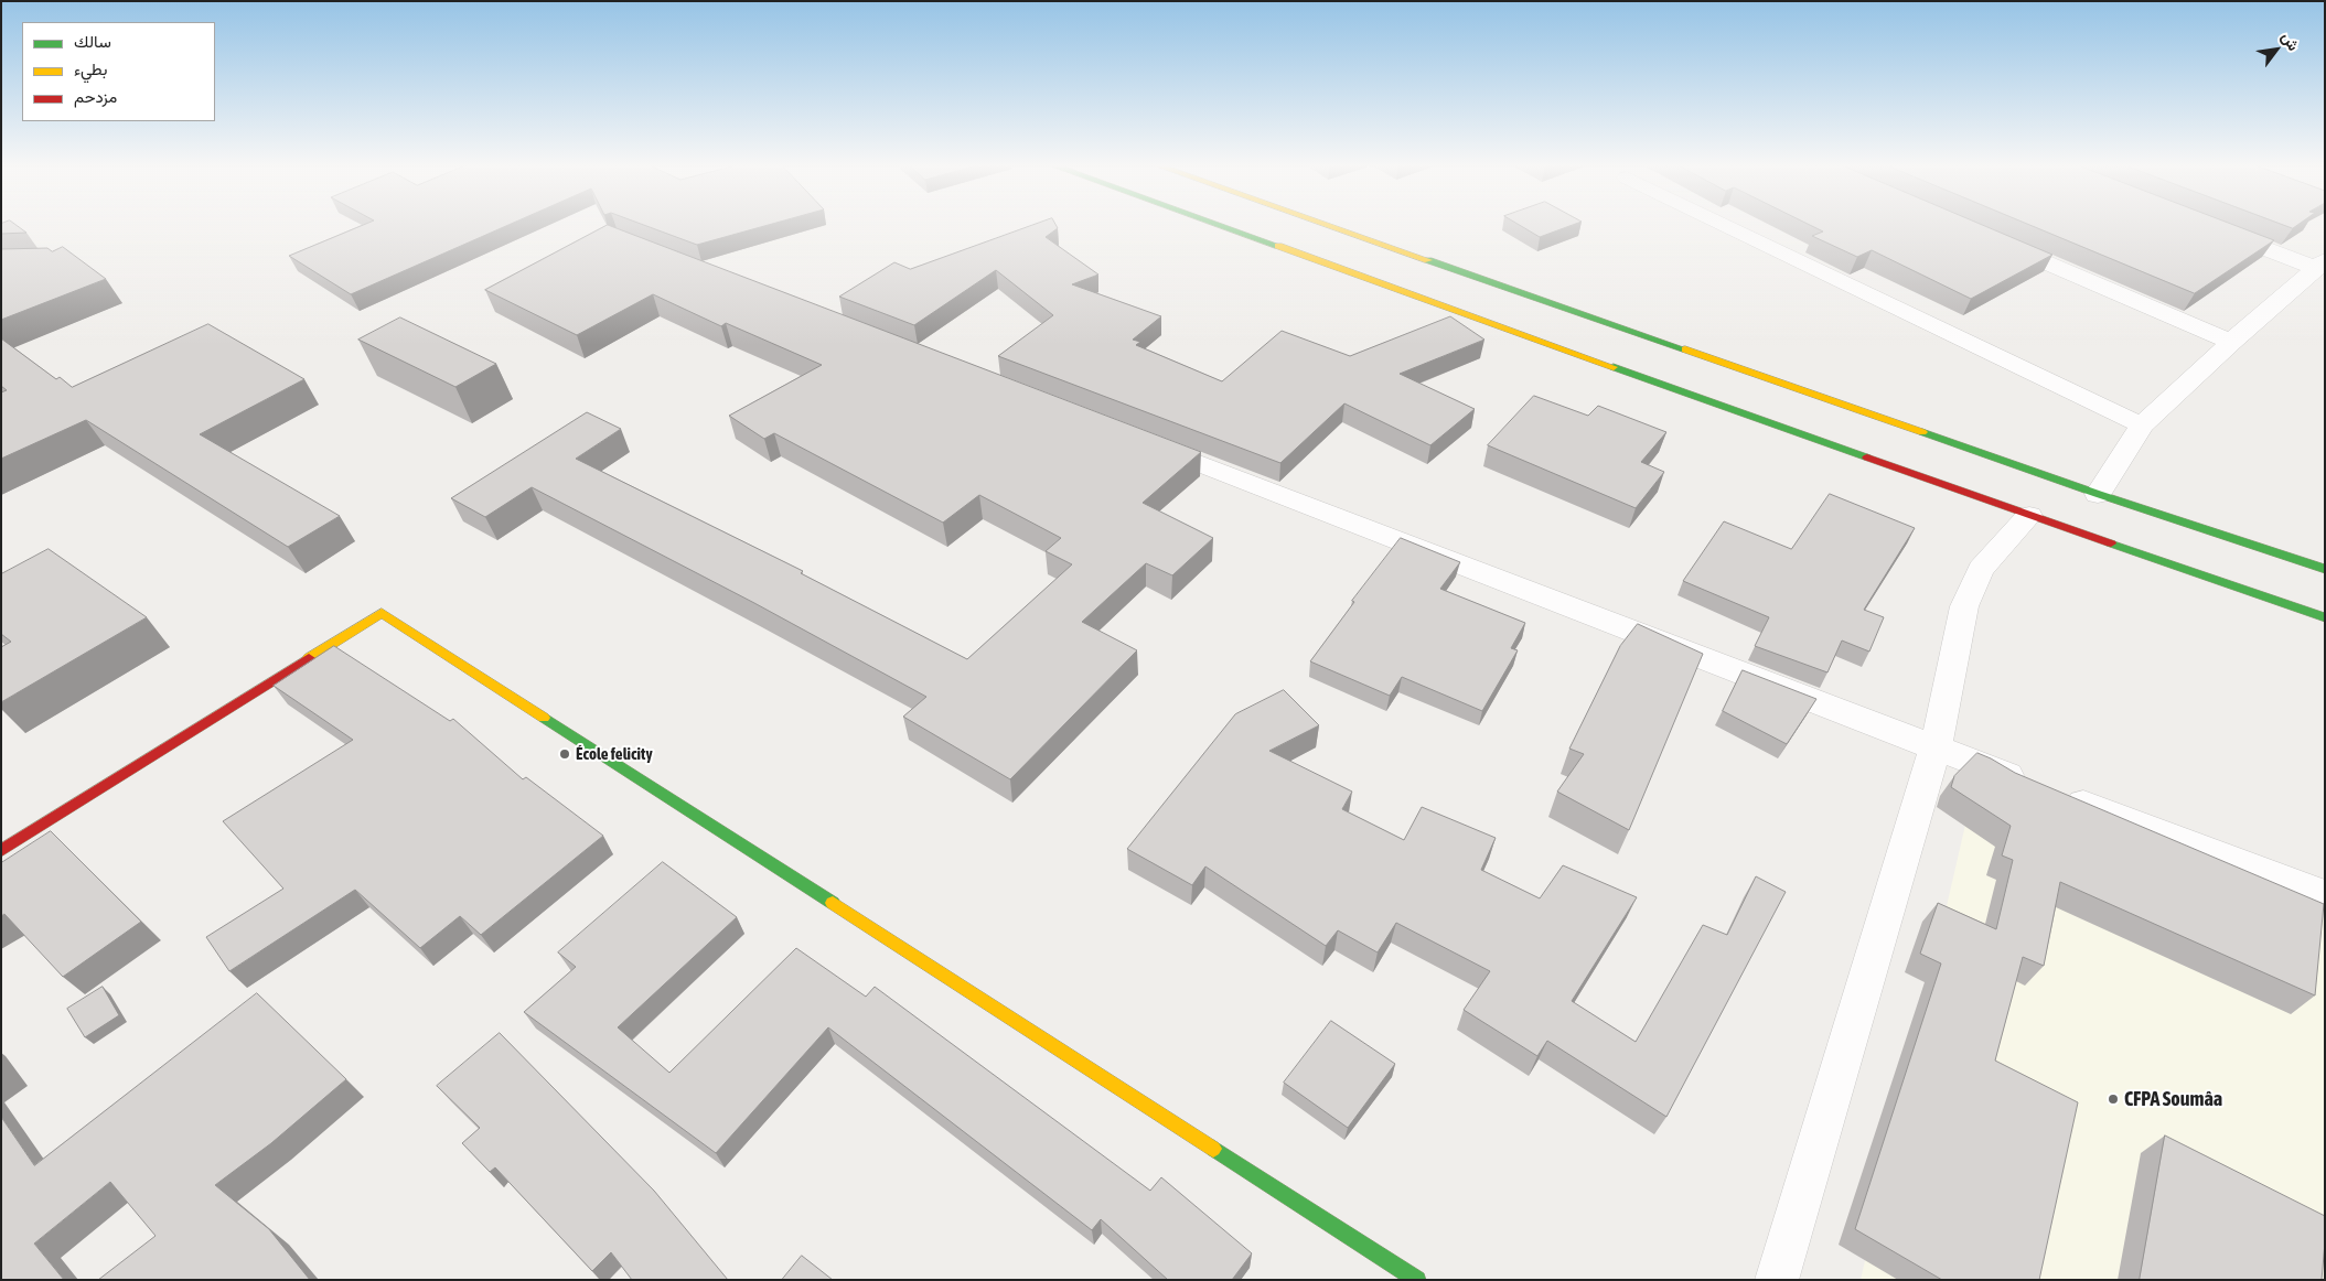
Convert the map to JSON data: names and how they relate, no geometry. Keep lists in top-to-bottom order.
{
  "places": ["École felicity", "CFPA Soumâa"],
  "legend": ["سالك", "بطيء", "مزدحم"],
  "north": "top right"
}
